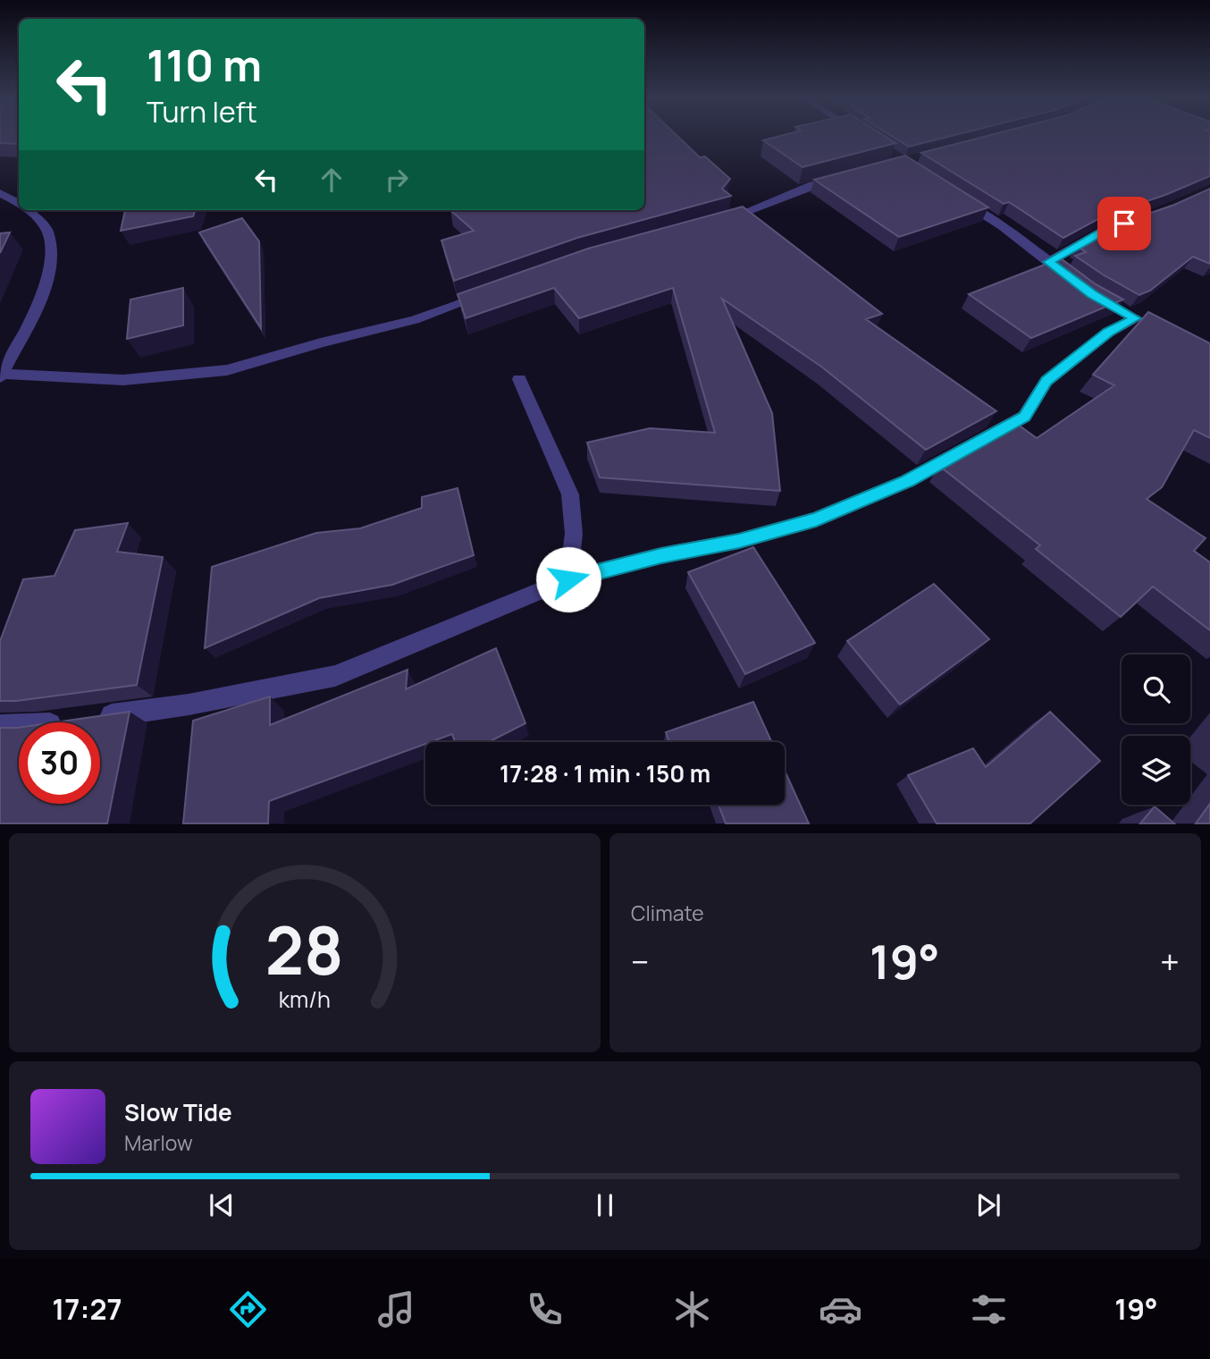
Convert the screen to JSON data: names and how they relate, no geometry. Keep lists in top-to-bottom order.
{
  "page": {
    "turn": ["110 m", "Turn left"],
    "limit": "30",
    "trip": "17:28 · 1 min · 150 m",
    "tile": "Climate",
    "heat": ["−", "19°", "+"],
    "song": ["Slow Tide", "Marlow"],
    "tabs": ["17:27", "19°"],
    "gauge": ["28", "km/h"]
  }
}
